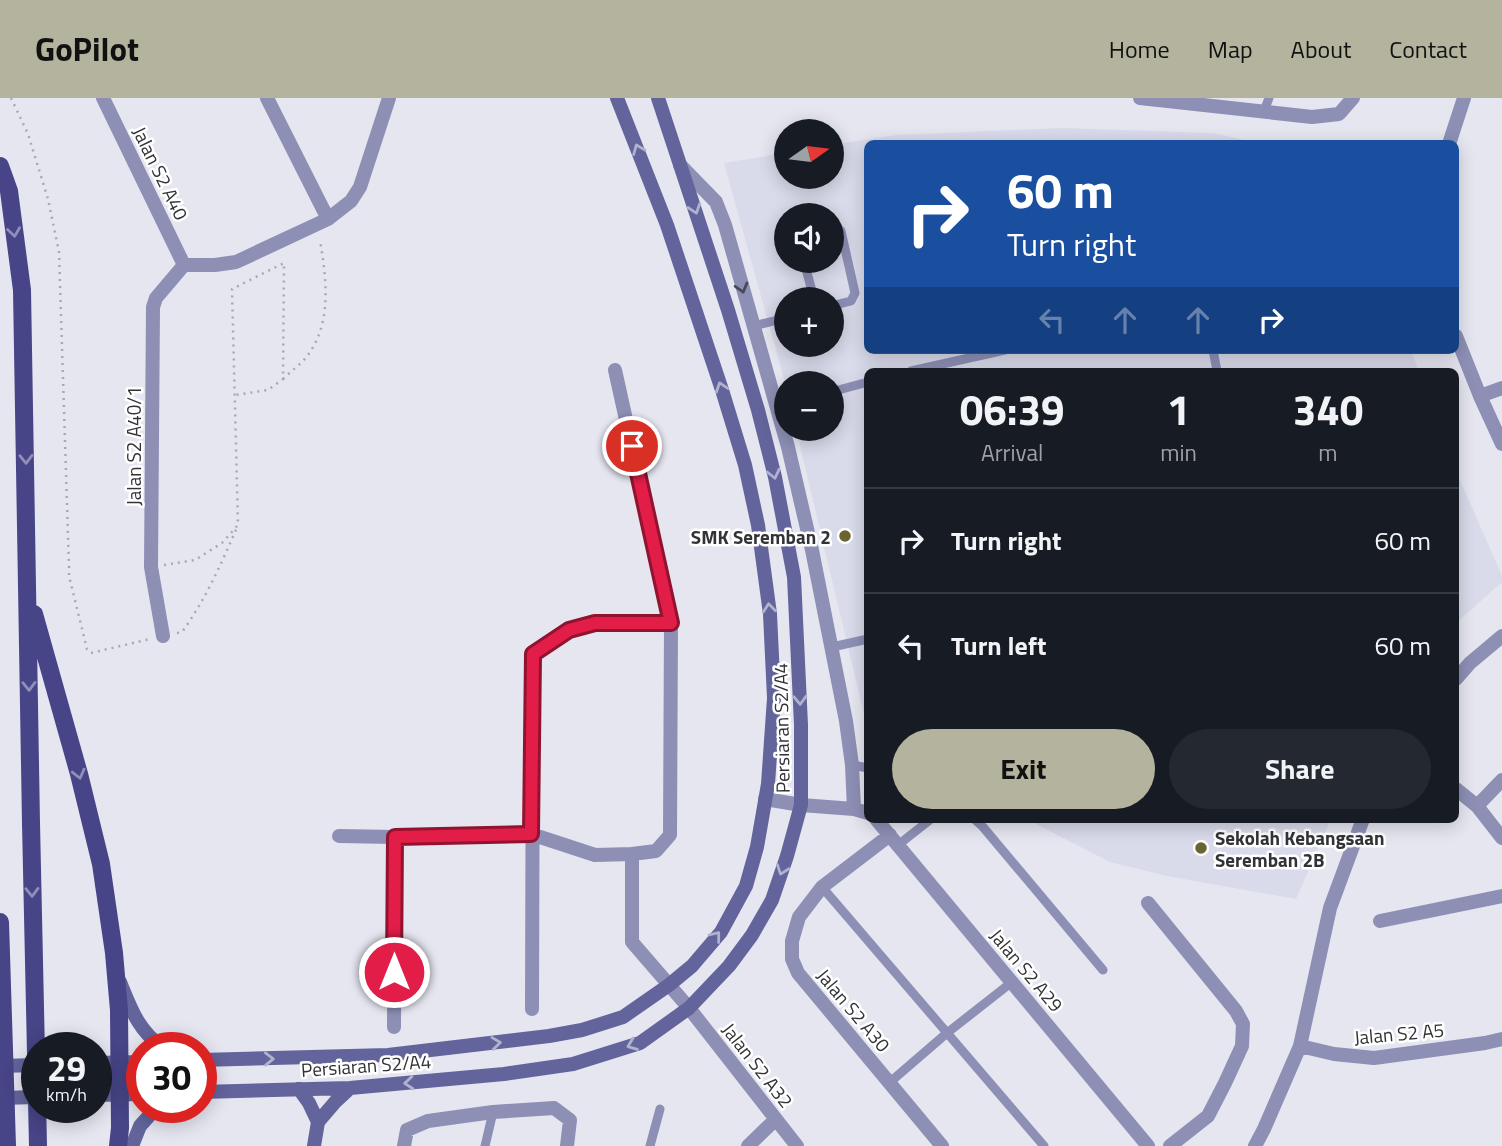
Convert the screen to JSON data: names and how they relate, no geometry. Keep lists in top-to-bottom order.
{
  "streets": {
    "main road": ["Persiaran S2/A4"],
    "street": [
      "Jalan S2 A40",
      "Jalan S2 A40/1",
      "Jalan S2 A29",
      "Jalan S2 A30",
      "Jalan S2 A5",
      "Jalan S2 A32"
    ]
  },
  "crossings": [
    ["Jalan S2 A40", "Jalan S2 A40/1"],
    ["Persiaran S2/A4", "Jalan S2 A32"],
    ["Jalan S2 A29", "Jalan S2 A30"]
  ],
  "places": ["SMK Seremban 2", "Sekolah Kebangsaan Seremban 2B"],
  "north": "right",
  "page": {
    "header": "GoPilot",
    "nav": [
      "Home",
      "Map",
      "About",
      "Contact"
    ],
    "map_buttons": ["+", "−"],
    "turn": ["60 m", "Turn right"],
    "eta": [
      "06:39",
      "Arrival",
      "1",
      "min",
      "340",
      "m"
    ],
    "list": [
      {
        "name": "Turn right",
        "value": "60 m"
      },
      {
        "name": "Turn left",
        "value": "60 m"
      }
    ],
    "buttons": ["Exit", "Share"],
    "speed": "29 km/h",
    "limit": "30"
  }
}
